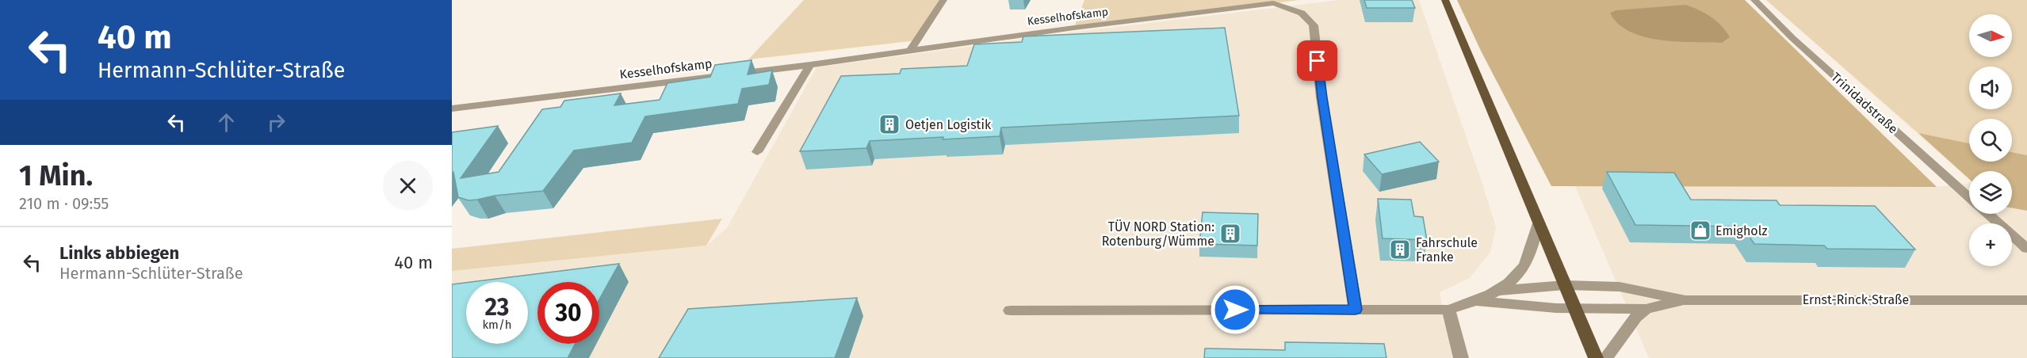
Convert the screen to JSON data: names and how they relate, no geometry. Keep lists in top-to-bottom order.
{
  "streets": {
    "street": ["Kesselhofskamp", "Trinidadstraße", "Ernst-Rinck-Straße"]
  },
  "places": {
    "building": ["Oetjen Logistik", "TÜV NORD Station: Rotenburg/Wümme", "Fahrschule Franke"],
    "shop": ["Emigholz"]
  },
  "north": "right",
  "page": {
    "turn": ["40 m", "Hermann-Schlüter-Straße"],
    "map_buttons": "+",
    "heading": ["1 Min.", "210 m · 09:55"],
    "list": [
      {
        "name": "Links abbiegen",
        "note": "Hermann-Schlüter-Straße",
        "value": "40 m"
      }
    ],
    "speed": "23 km/h",
    "limit": "30"
  }
}
